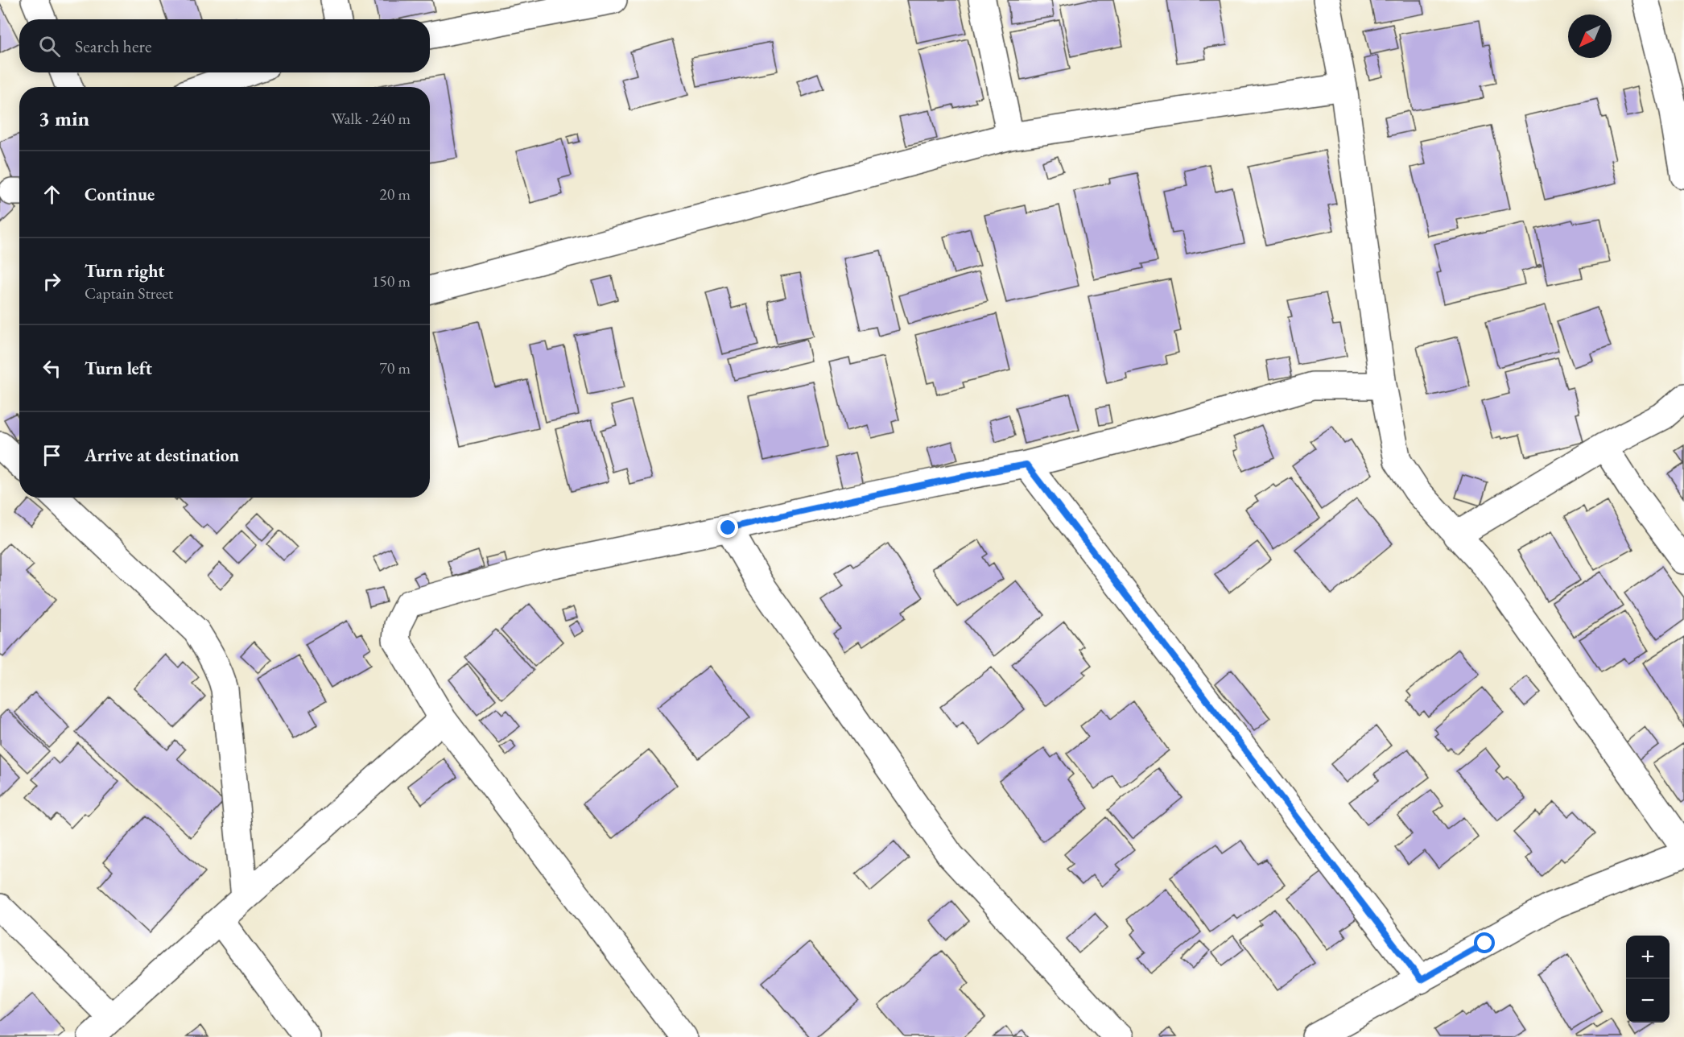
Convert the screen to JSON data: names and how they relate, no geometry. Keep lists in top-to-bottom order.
{
  "north": "bottom left",
  "page": {
    "search": "Search here",
    "heading": ["3 min", "Walk · 240 m"],
    "list": [
      ["Continue", "20 m"],
      ["Turn right", "Captain Street", "150 m"],
      ["Turn left", "70 m"],
      "Arrive at destination"
    ],
    "map_buttons": ["+", "−"]
  }
}
